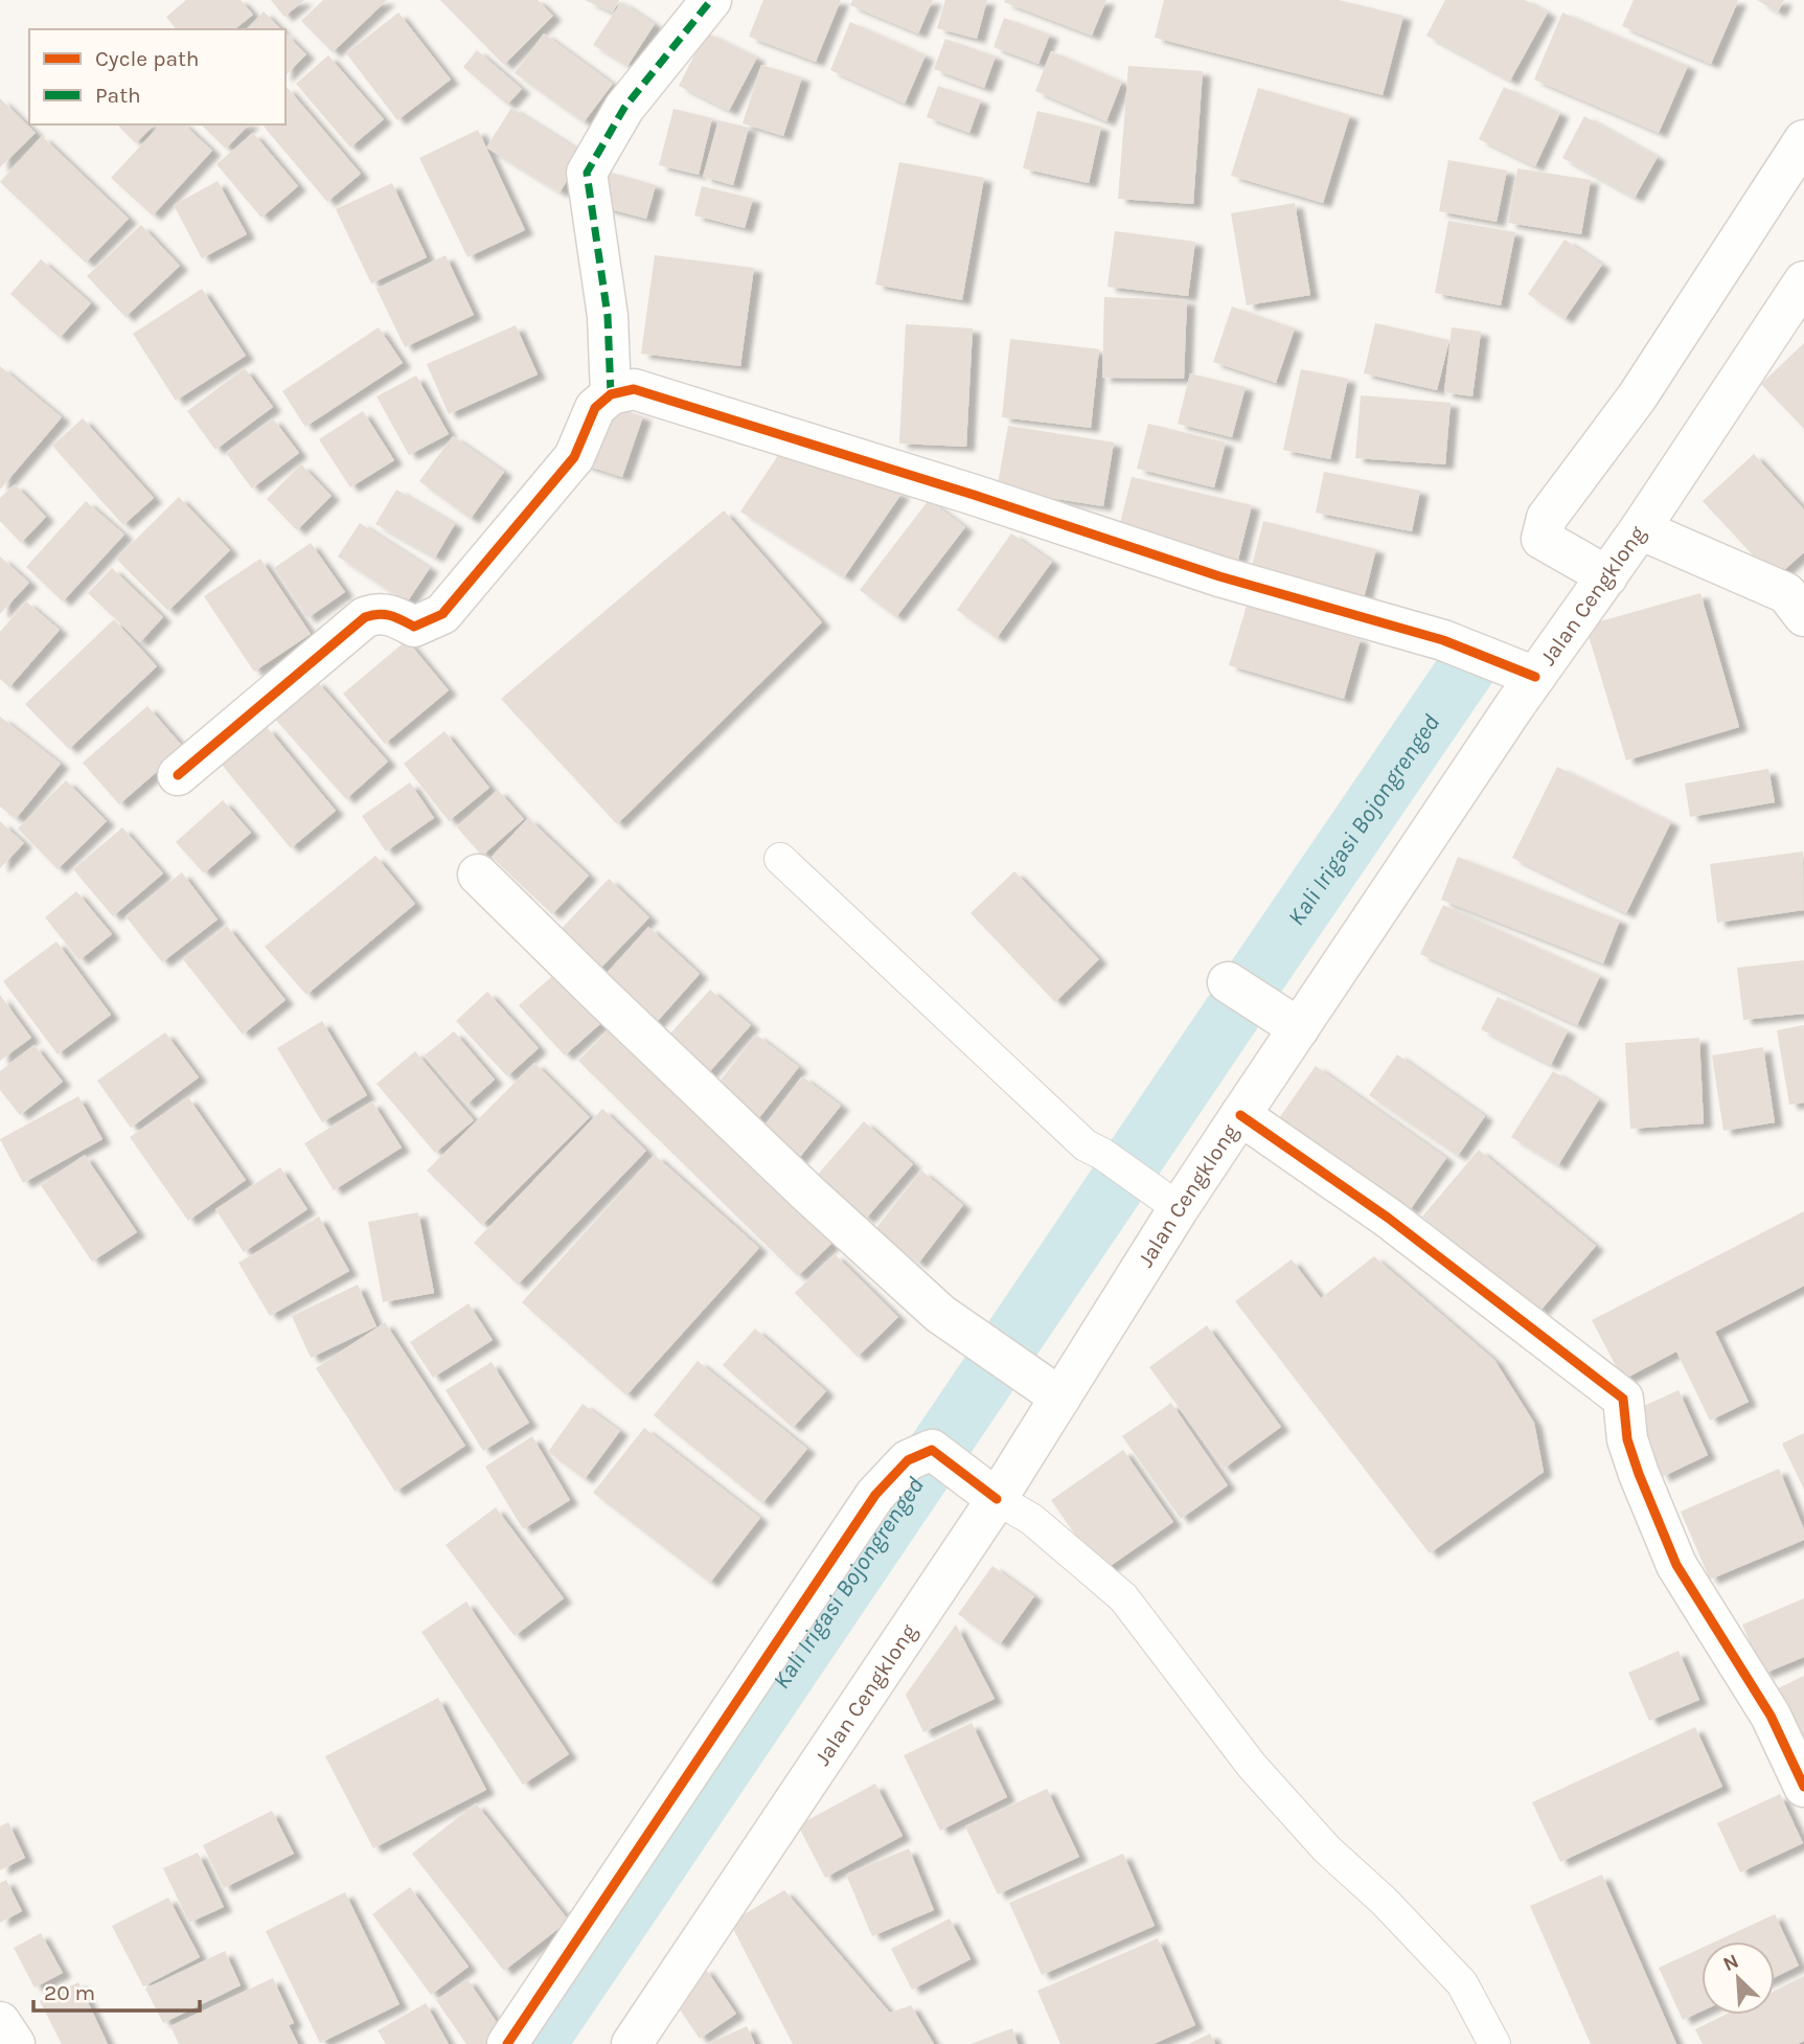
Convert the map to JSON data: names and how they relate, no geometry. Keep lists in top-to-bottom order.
{
  "streets": {
    "street": ["Jalan Cengklong"]
  },
  "water": ["Kali Irigasi Bojongrenged"],
  "legend": ["Cycle path", "Path"],
  "scale_bar": "20 m",
  "north": "top left"
}
